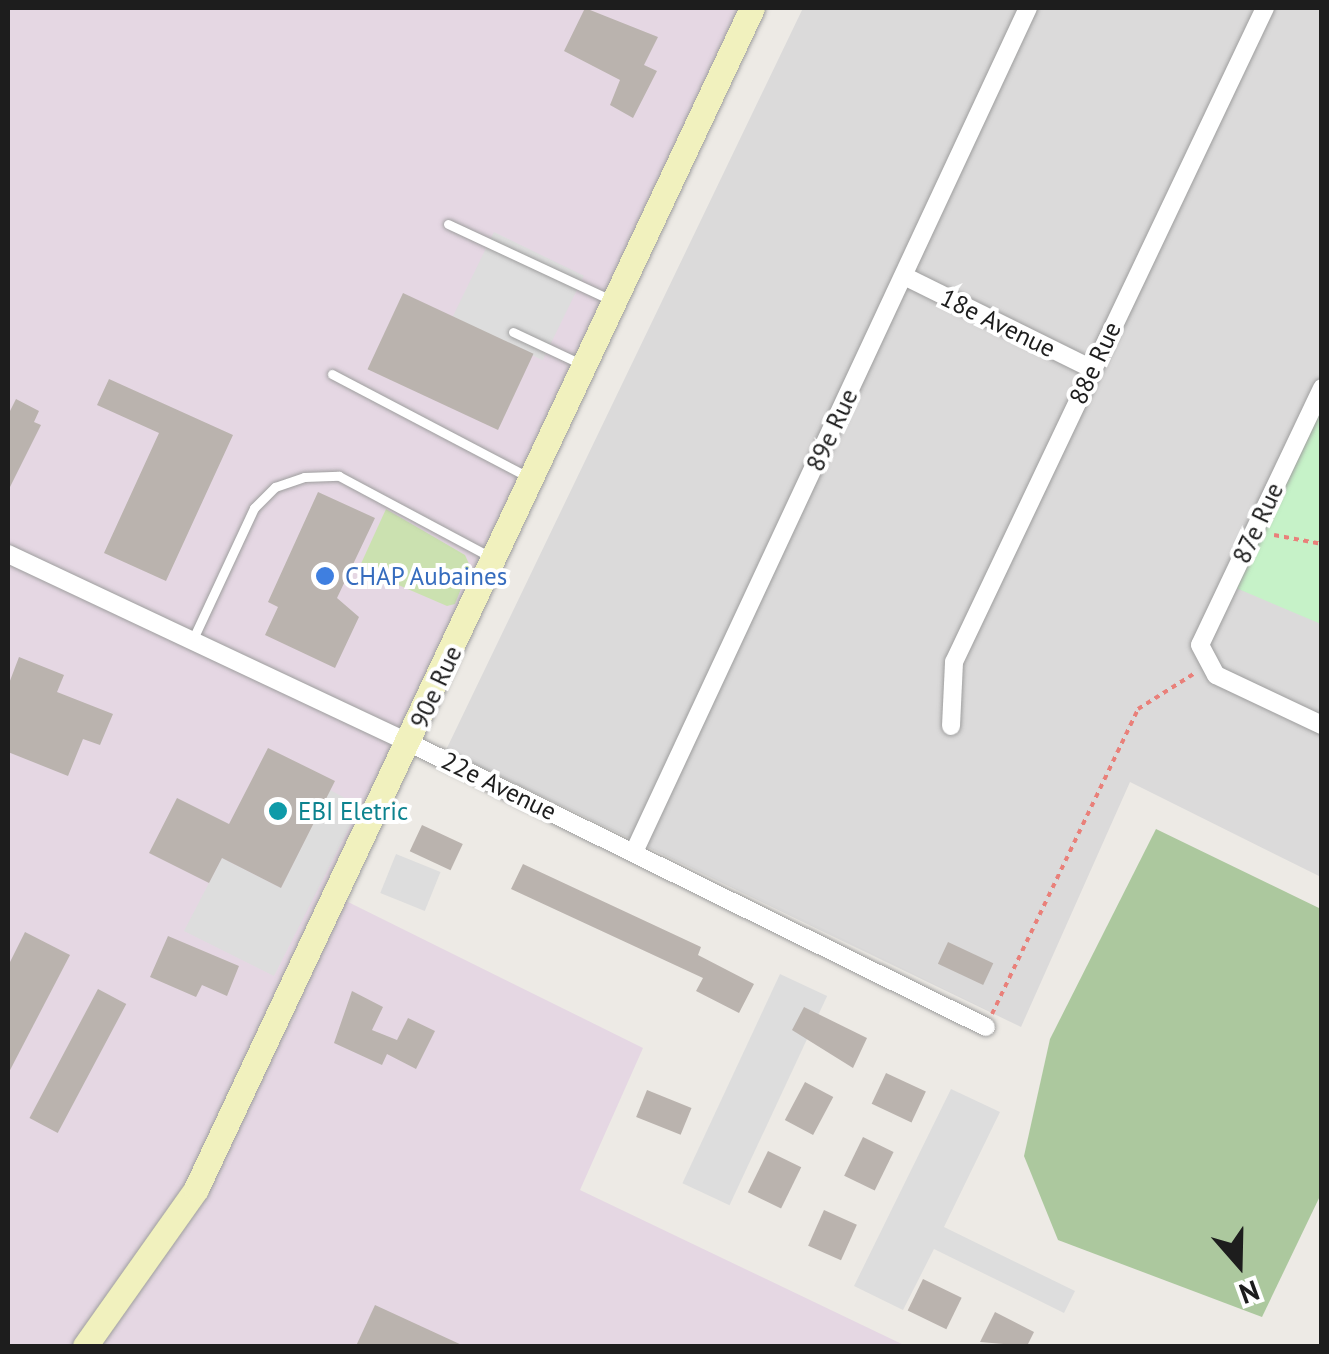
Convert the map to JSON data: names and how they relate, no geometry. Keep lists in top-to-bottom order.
{
  "streets": {
    "street": [
      "18e Avenue",
      "88e Rue",
      "89e Rue",
      "87e Rue",
      "90e Rue",
      "22e Avenue"
    ]
  },
  "crossings": [
    ["18e Avenue", "88e Rue"],
    ["18e Avenue", "89e Rue"],
    ["89e Rue", "22e Avenue"],
    ["90e Rue", "22e Avenue"]
  ],
  "places": ["CHAP Aubaines", "EBI Eletric"],
  "north": "bottom"
}
